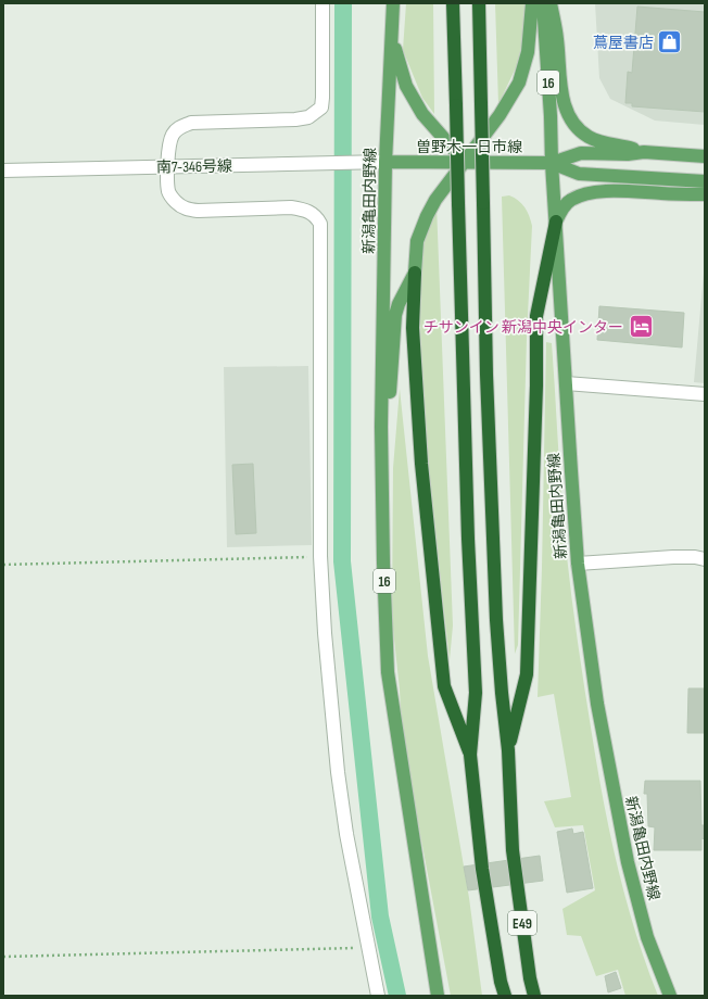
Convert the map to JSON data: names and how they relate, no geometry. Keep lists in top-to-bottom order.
{
  "streets": {
    "highway": ["E49"],
    "main road": ["16", "曽野木一日市線", "新潟亀田内野線"],
    "street": ["南7-346号線"]
  },
  "crossings": [
    ["曽野木一日市線", "南7-346号線"],
    ["曽野木一日市線", "新潟亀田内野線"],
    ["南7-346号線", "新潟亀田内野線"]
  ],
  "places": {
    "shop": ["蔦屋書店"],
    "hotel": ["チサンイン 新潟中央インター"]
  }
}
